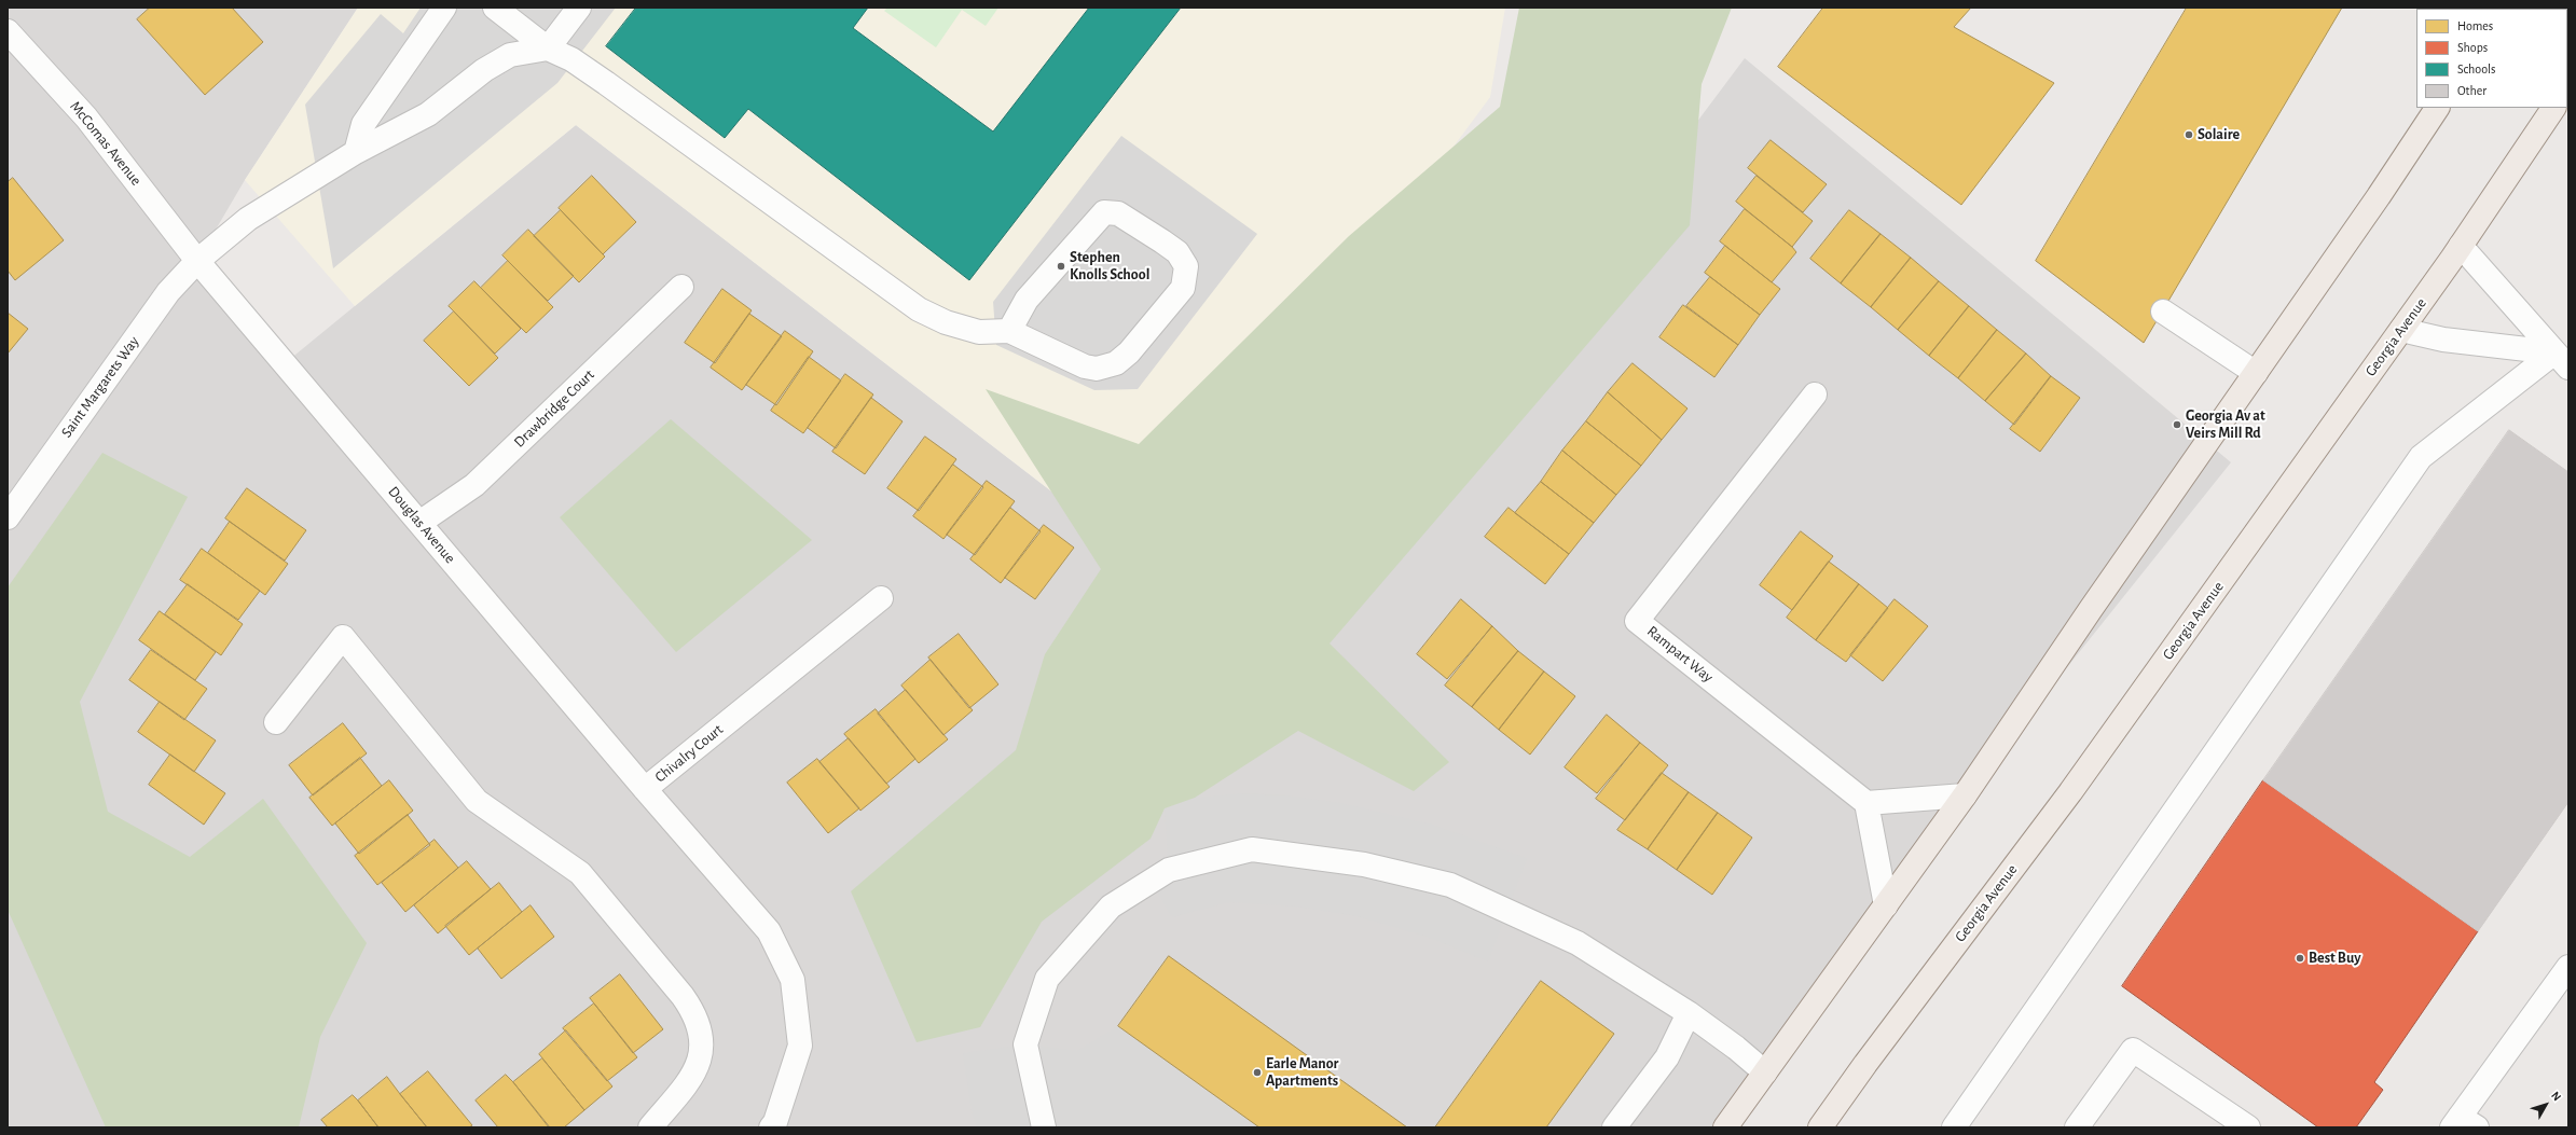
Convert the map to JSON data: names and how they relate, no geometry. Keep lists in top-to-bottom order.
{
  "streets": {
    "main road": ["Georgia Avenue"],
    "street": [
      "McComas Avenue",
      "Saint Margarets Way",
      "Drawbridge Court",
      "Douglas Avenue",
      "Rampart Way",
      "Chivalry Court"
    ]
  },
  "crossings": [
    ["McComas Avenue", "Saint Margarets Way"],
    ["McComas Avenue", "Douglas Avenue"],
    ["Saint Margarets Way", "Douglas Avenue"],
    ["Drawbridge Court", "Douglas Avenue"],
    ["Douglas Avenue", "Chivalry Court"]
  ],
  "places": [
    "Solaire",
    "Stephen Knolls School",
    "Georgia Av at Veirs Mill Rd",
    "Best Buy",
    "Earle Manor Apartments"
  ],
  "legend": [
    "Homes",
    "Shops",
    "Schools",
    "Other"
  ],
  "north": "top right"
}
